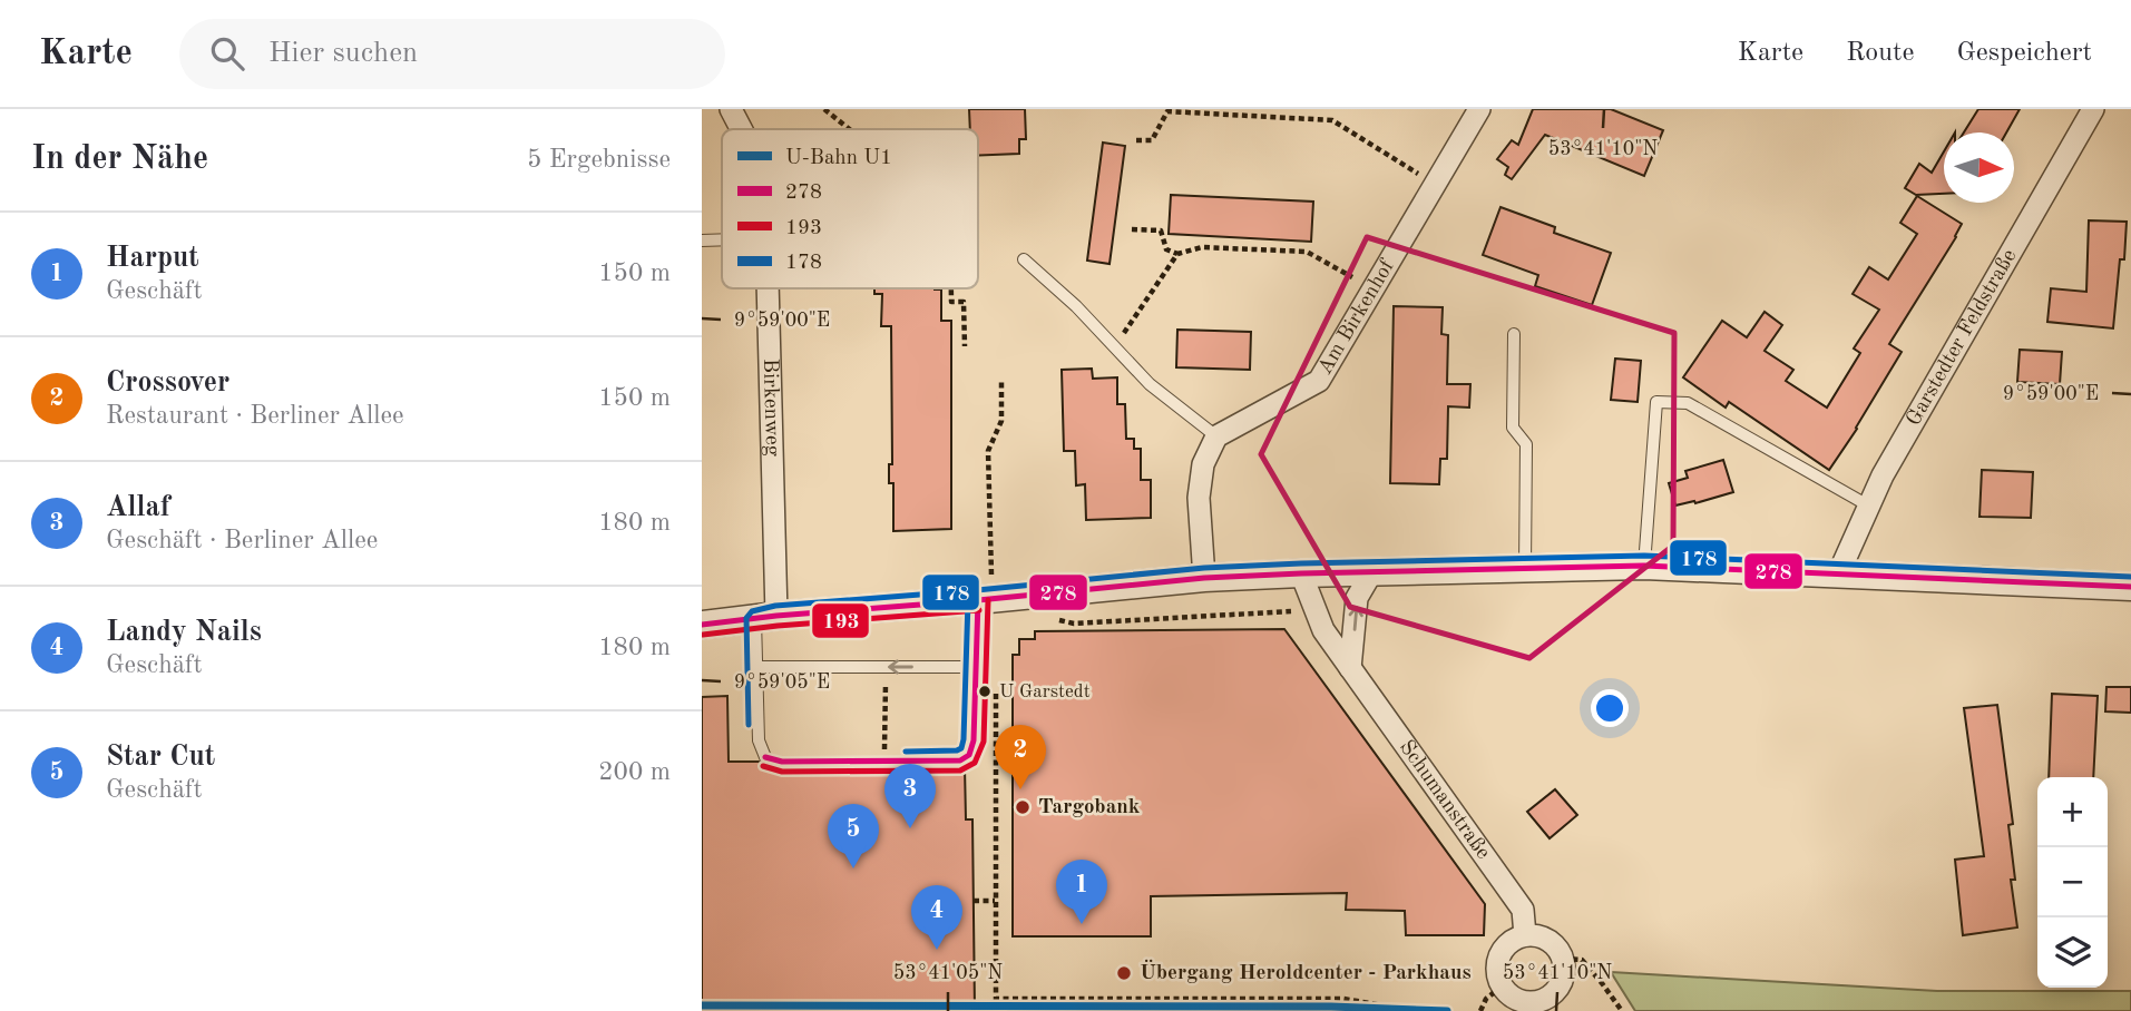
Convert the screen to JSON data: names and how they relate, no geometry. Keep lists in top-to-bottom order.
{
  "streets": {
    "street": [
      "Am Birkenhof",
      "Garstedter Feldstraße",
      "Birkenweg",
      "Schumanstraße"
    ]
  },
  "places": ["U Garstedt", "Targobank", "Übergang Heroldcenter - Parkhaus"],
  "lines": [
    "transit line 178",
    "transit line 278",
    "transit line 193",
    "metro line U1"
  ],
  "legend": [
    "U-Bahn U1",
    "278",
    "193",
    "178"
  ],
  "north": "right",
  "page": {
    "header": "Karte",
    "search": "Hier suchen",
    "nav": ["Karte", "Route", "Gespeichert"],
    "heading": ["In der Nähe", "5 Ergebnisse"],
    "list": [
      {
        "mark": "1",
        "name": "Harput",
        "note": "Geschäft",
        "value": "150 m"
      },
      {
        "mark": "2",
        "name": "Crossover",
        "note": "Restaurant · Berliner Allee",
        "value": "150 m"
      },
      {
        "mark": "3",
        "name": "Allaf",
        "note": "Geschäft · Berliner Allee",
        "value": "180 m"
      },
      {
        "mark": "4",
        "name": "Landy Nails",
        "note": "Geschäft",
        "value": "180 m"
      },
      {
        "mark": "5",
        "name": "Star Cut",
        "note": "Geschäft",
        "value": "200 m"
      }
    ],
    "pins": [
      "2",
      "3",
      "5",
      "1",
      "4"
    ],
    "map_buttons": ["+", "−"]
  },
  "coordinates": [
    "53°41'10\"N",
    "9°59'00\"E",
    "9°59'05\"E",
    "53°41'05\"N"
  ]
}
